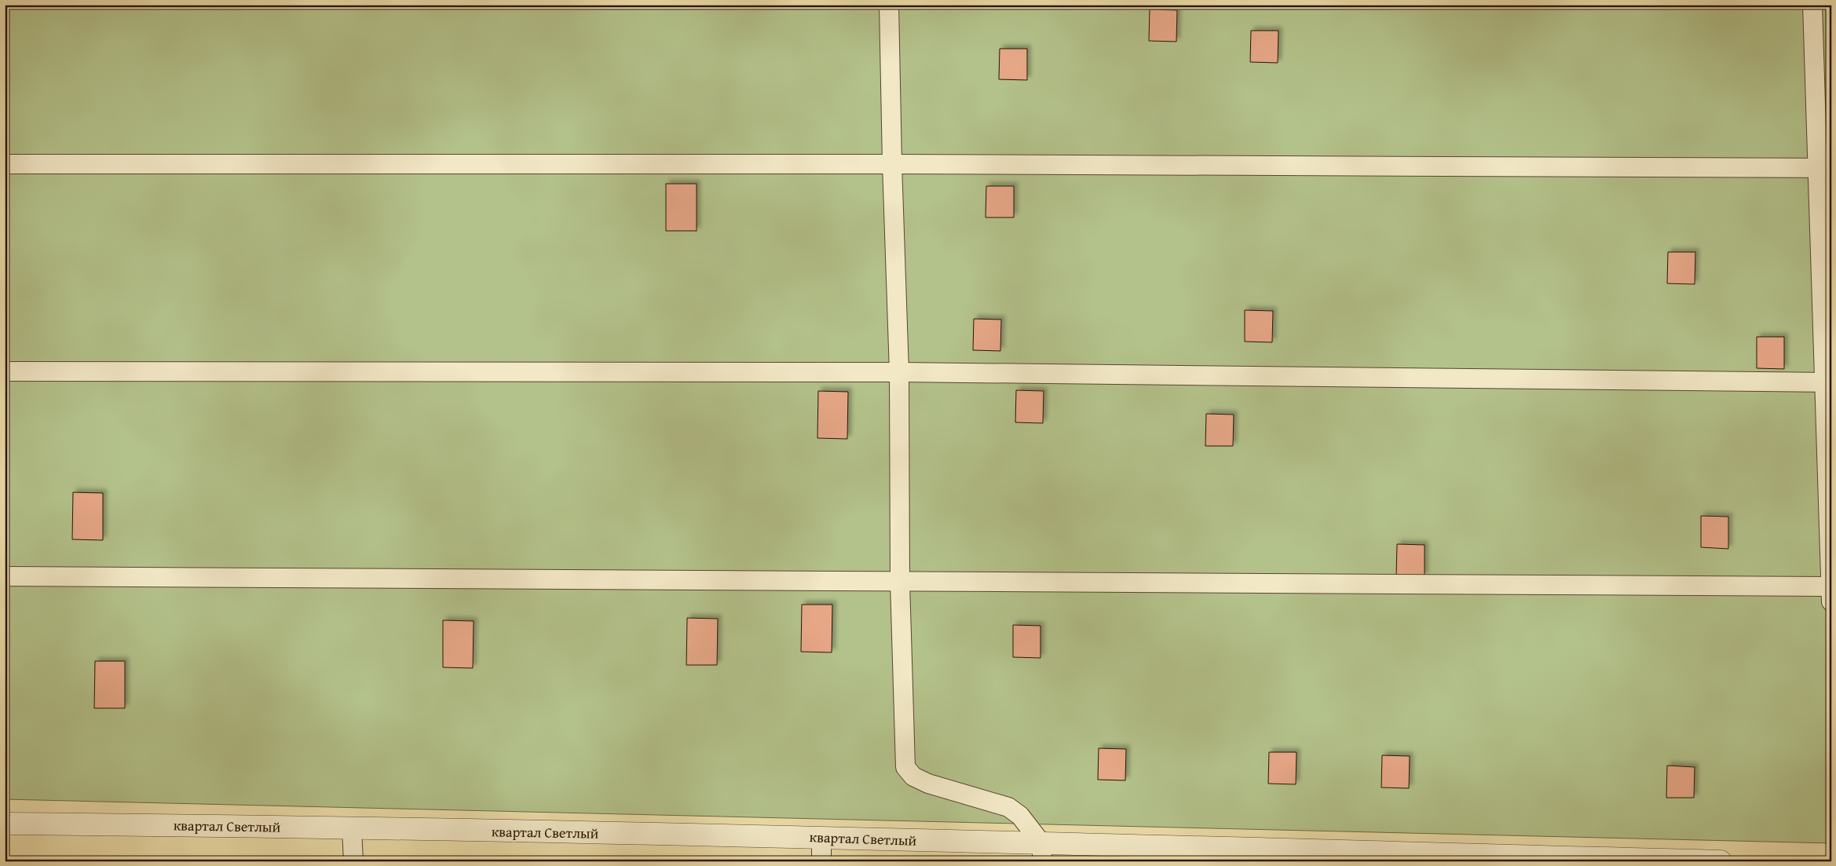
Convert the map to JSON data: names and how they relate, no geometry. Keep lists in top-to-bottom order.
{
  "streets": {
    "street": ["квартал Светлый"]
  }
}
